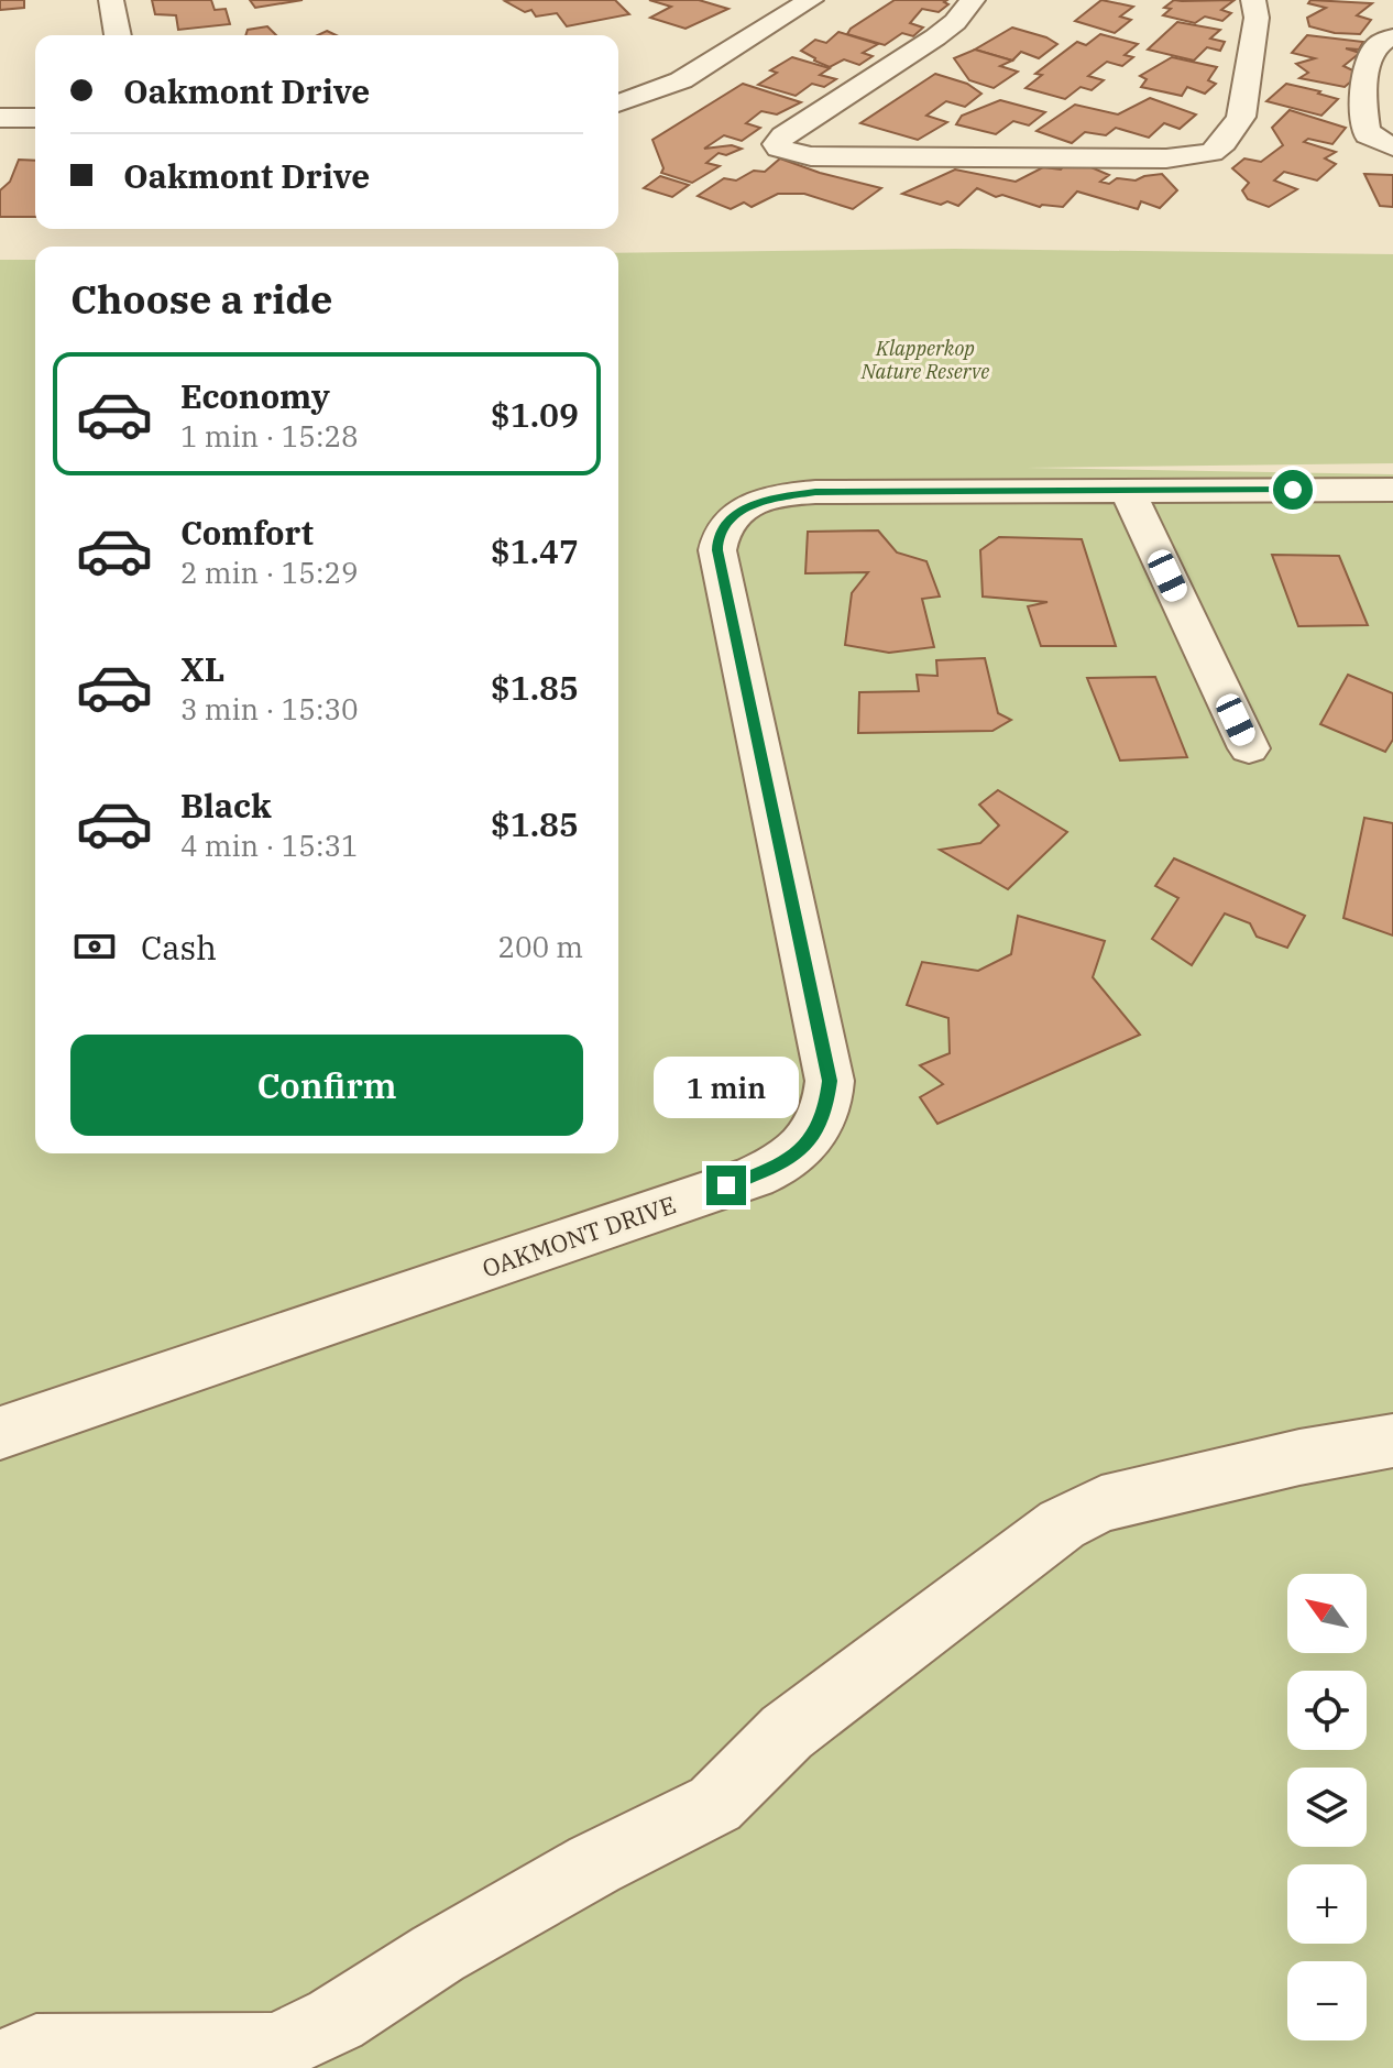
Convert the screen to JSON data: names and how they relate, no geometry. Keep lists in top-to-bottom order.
{
  "streets": {
    "street": ["OAKMONT DRIVE"]
  },
  "parks": ["Klapperkop Nature Reserve"],
  "north": "top left",
  "page": {
    "banner": ["Oakmont Drive", "Oakmont Drive"],
    "heading": "Choose a ride",
    "list": [
      {
        "name": "Economy",
        "note": "1 min · 15:28",
        "value": "$1.09"
      },
      {
        "name": "Comfort",
        "note": "2 min · 15:29",
        "value": "$1.47"
      },
      {
        "name": "XL",
        "note": "3 min · 15:30",
        "value": "$1.85"
      },
      {
        "name": "Black",
        "note": "4 min · 15:31",
        "value": "$1.85"
      }
    ],
    "pay": ["Cash", "200 m"],
    "buttons": "Confirm",
    "bubble": "1 min",
    "map_buttons": ["+", "−"]
  }
}
